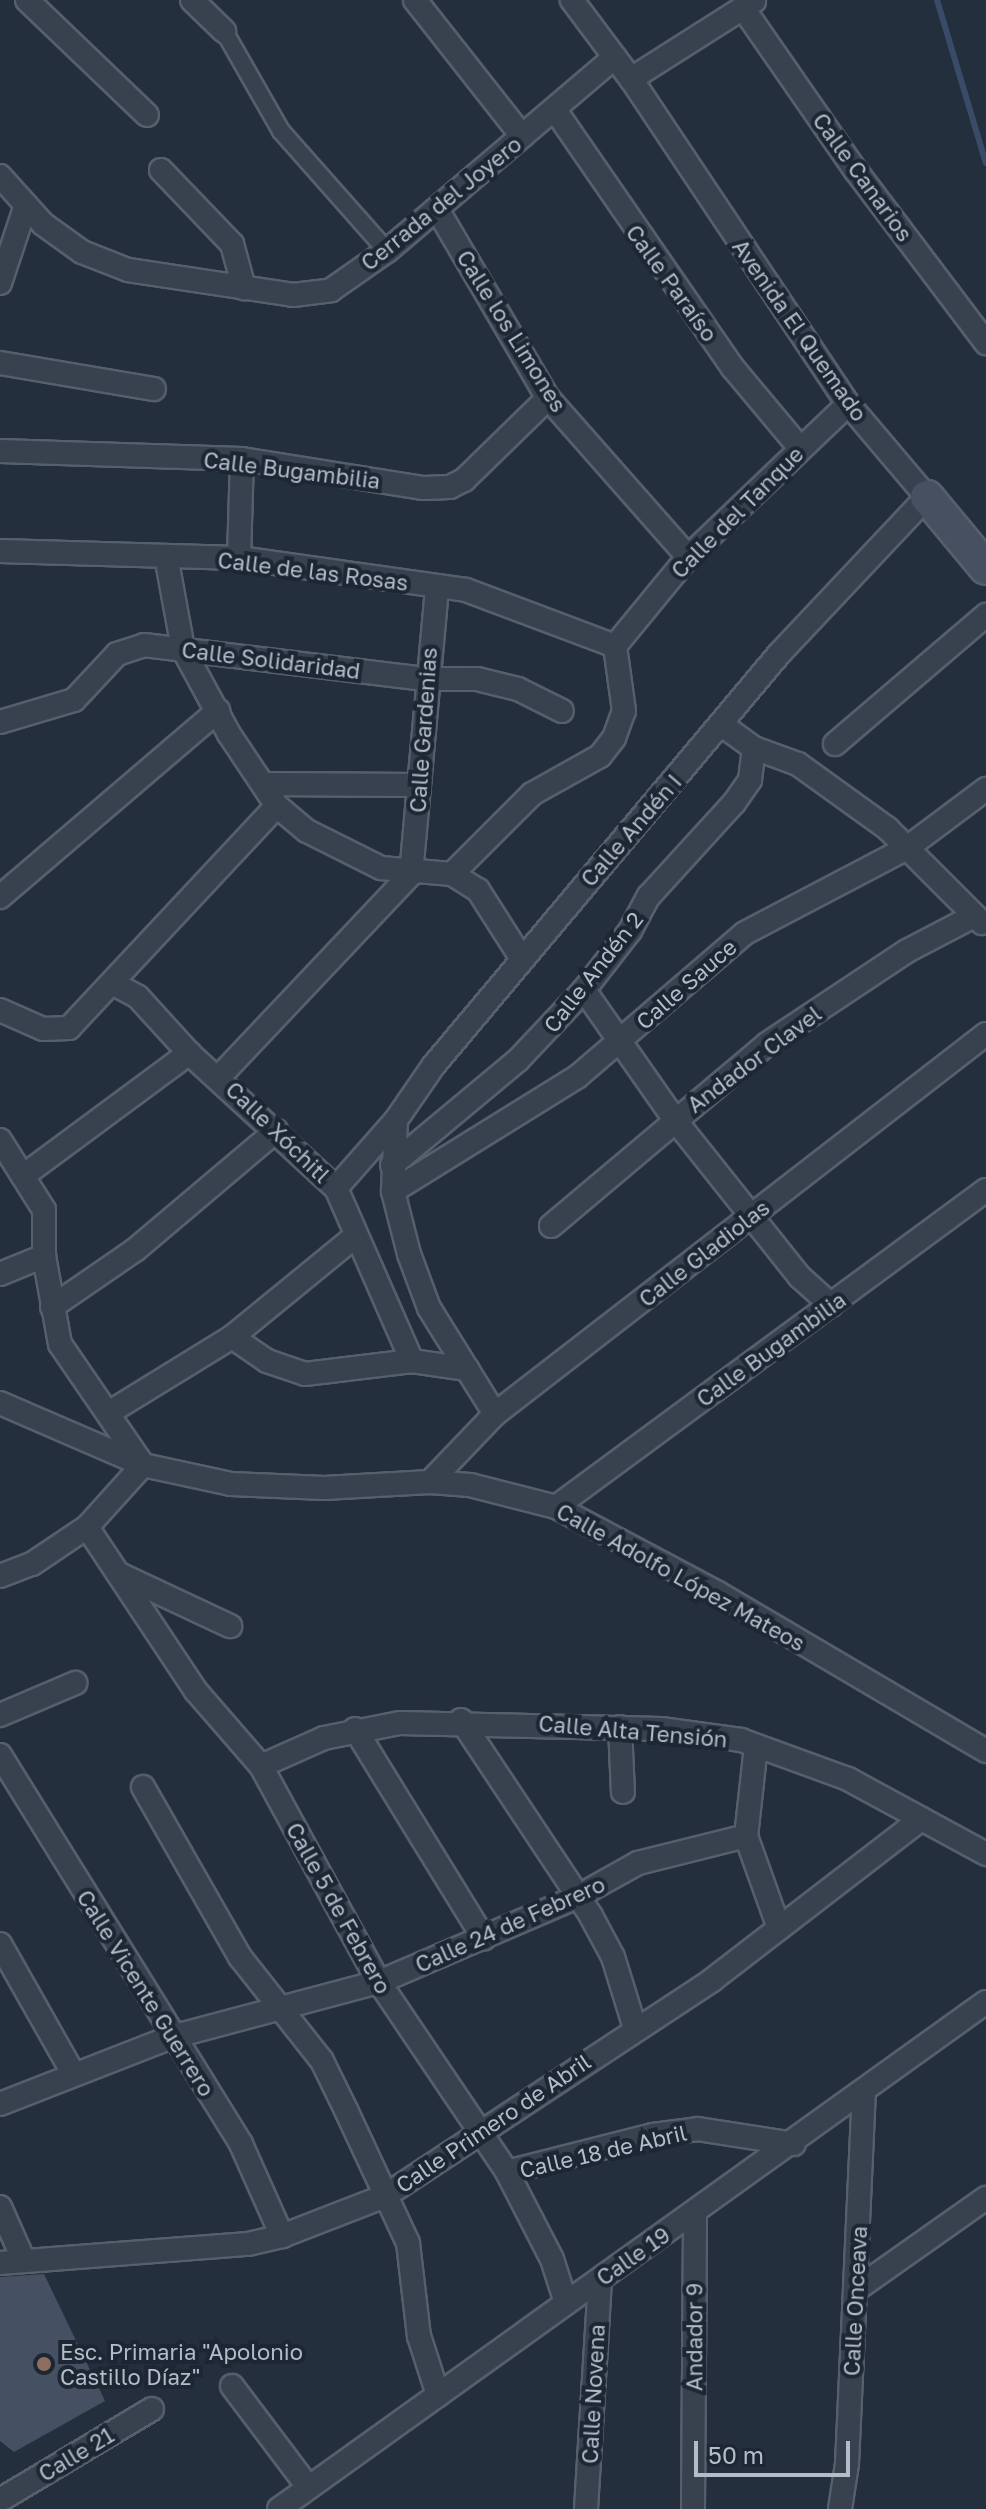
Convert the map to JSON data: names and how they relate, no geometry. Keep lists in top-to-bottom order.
{
  "streets": {
    "main road": ["Avenida El Quemado"],
    "street": [
      "Calle Canarios",
      "Cerrada del Joyero",
      "Calle Paraíso",
      "Calle los Limones",
      "Calle Bugambilia",
      "Calle del Tanque",
      "Calle de las Rosas",
      "Calle Solidaridad",
      "Calle Gardenias",
      "Calle Andén I",
      "Calle Andén 2",
      "Calle Sauce",
      "Andador Clavel",
      "Calle Xóchitl",
      "Calle Gladiolas",
      "Calle Adolfo López Mateos",
      "Calle Alta Tensión",
      "Calle 5 de Febrero",
      "Calle 24 de Febrero",
      "Calle Vicente Guerrero",
      "Calle Primero de Abril",
      "Calle 18 de Abril",
      "Calle 19",
      "Calle Onceava",
      "Andador 9",
      "Calle Novena",
      "Calle 21"
    ]
  },
  "crossings": [
    ["Cerrada del Joyero", "Calle Paraíso"],
    ["Cerrada del Joyero", "Avenida El Quemado"],
    ["Cerrada del Joyero", "Calle los Limones"],
    ["Calle Paraíso", "Calle del Tanque"],
    ["Avenida El Quemado", "Calle del Tanque"],
    ["Avenida El Quemado", "Calle Andén I"],
    ["Calle los Limones", "Calle Bugambilia"],
    ["Calle los Limones", "Calle del Tanque"],
    ["Calle Bugambilia", "Calle Adolfo López Mateos"],
    ["Calle del Tanque", "Calle de las Rosas"],
    ["Calle de las Rosas", "Calle Gardenias"],
    ["Calle Solidaridad", "Calle Gardenias"],
    ["Calle Andén I", "Calle Xóchitl"],
    ["Calle Gladiolas", "Calle Adolfo López Mateos"],
    ["Calle Alta Tensión", "Calle 5 de Febrero"],
    ["Calle Alta Tensión", "Calle Primero de Abril"],
    ["Calle 5 de Febrero", "Calle 24 de Febrero"],
    ["Calle 5 de Febrero", "Calle Primero de Abril"],
    ["Calle 5 de Febrero", "Calle 18 de Abril"],
    ["Calle 5 de Febrero", "Calle 19"],
    ["Calle 24 de Febrero", "Calle Vicente Guerrero"],
    ["Calle Vicente Guerrero", "Calle Primero de Abril"],
    ["Calle 18 de Abril", "Calle 19"],
    ["Calle 19", "Calle Onceava"],
    ["Calle 19", "Andador 9"],
    ["Calle 19", "Calle Novena"]
  ],
  "places": ["Esc. Primaria \"Apolonio Castillo Díaz\""],
  "scale_bar": "50 m"
}
